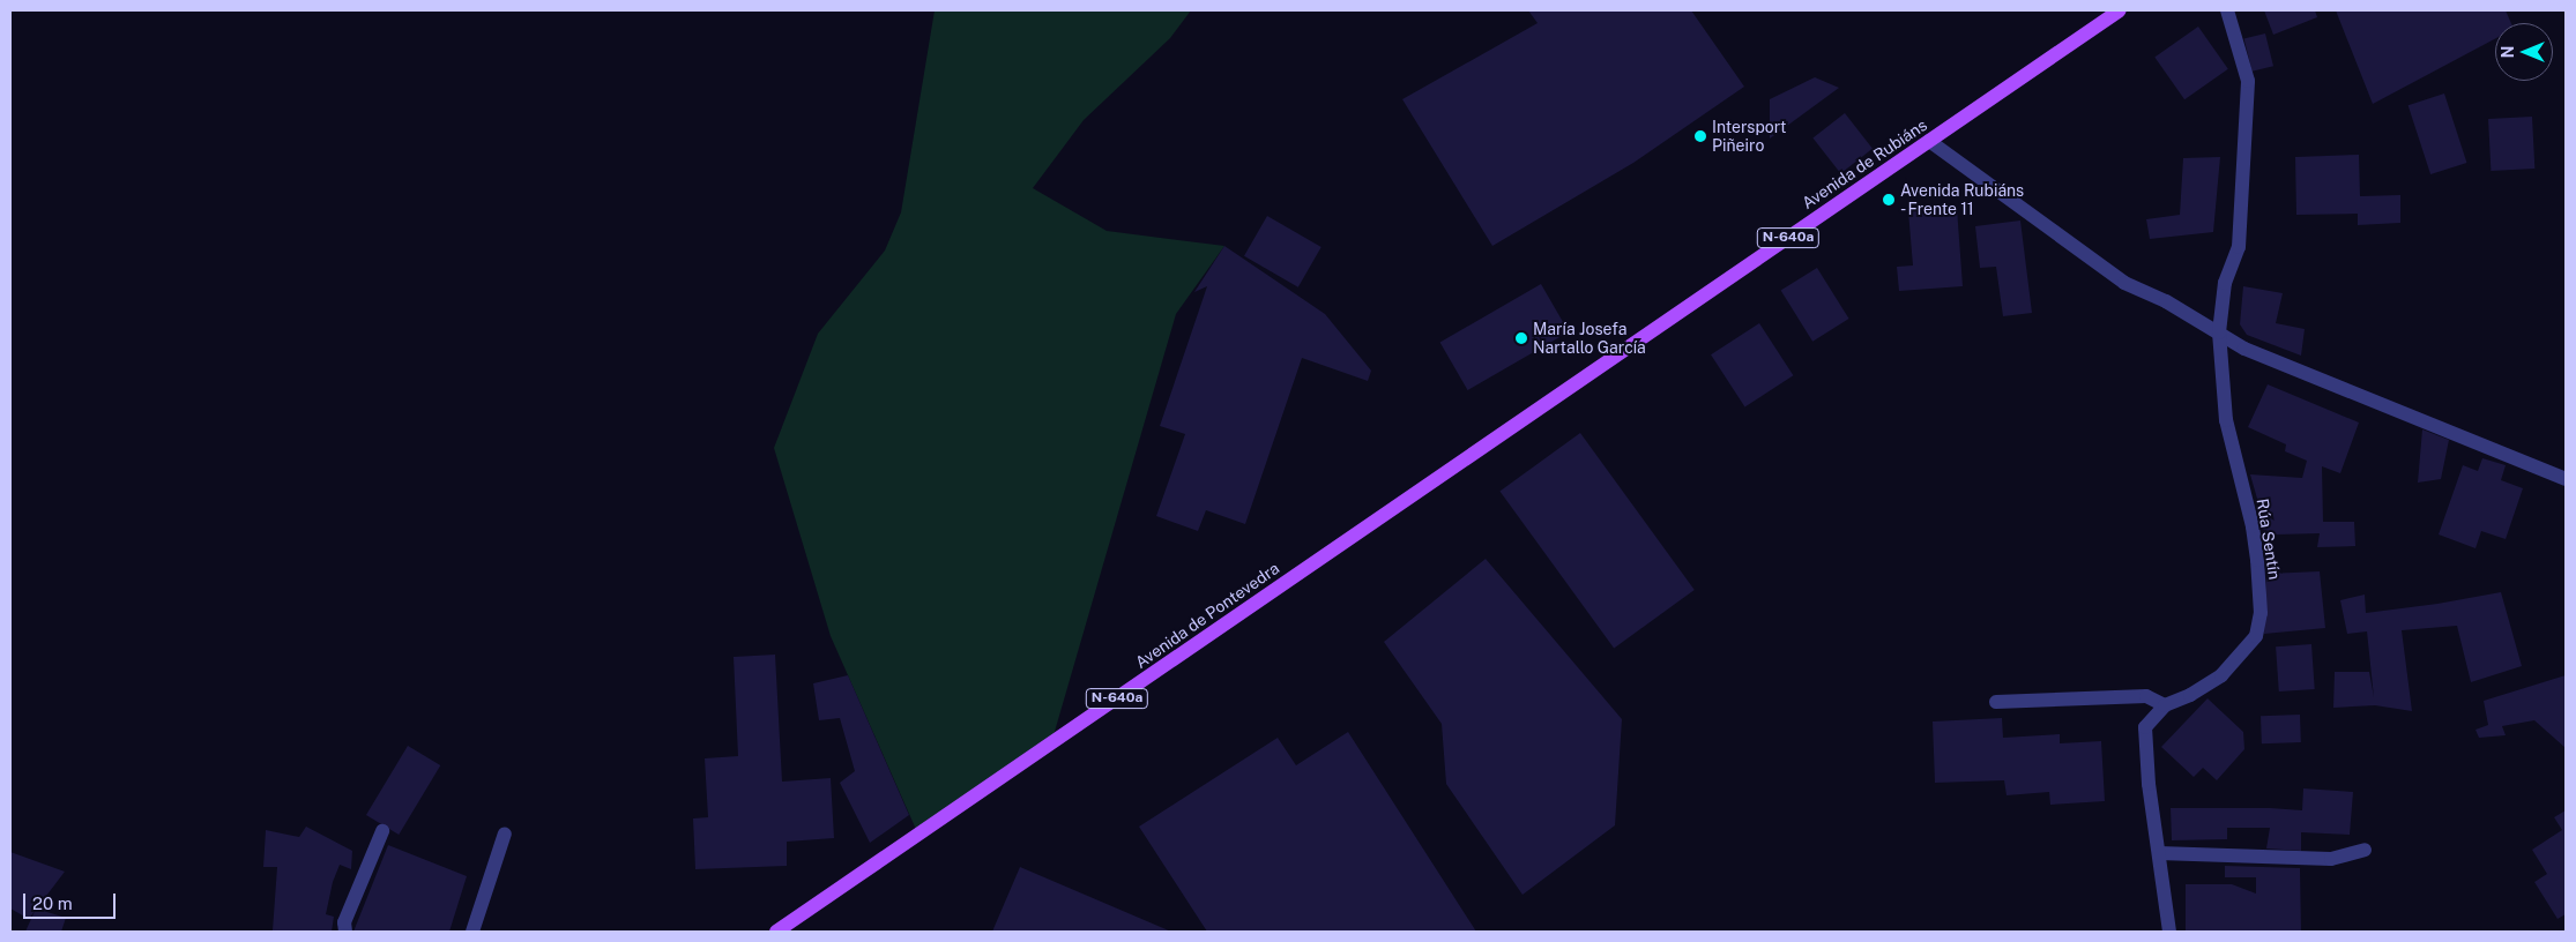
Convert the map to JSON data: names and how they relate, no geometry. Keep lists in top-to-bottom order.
{
  "streets": {
    "main road": ["Avenida de Rubiáns", "N-640a", "Avenida de Pontevedra"],
    "street": ["Rúa Sentín"]
  },
  "crossings": [
    ["Avenida de Rubiáns", "Avenida de Pontevedra"]
  ],
  "places": ["Intersport Piñeiro", "Avenida Rubiáns - Frente 11", "María Josefa Nartallo García"],
  "scale_bar": "20 m",
  "north": "left"
}
